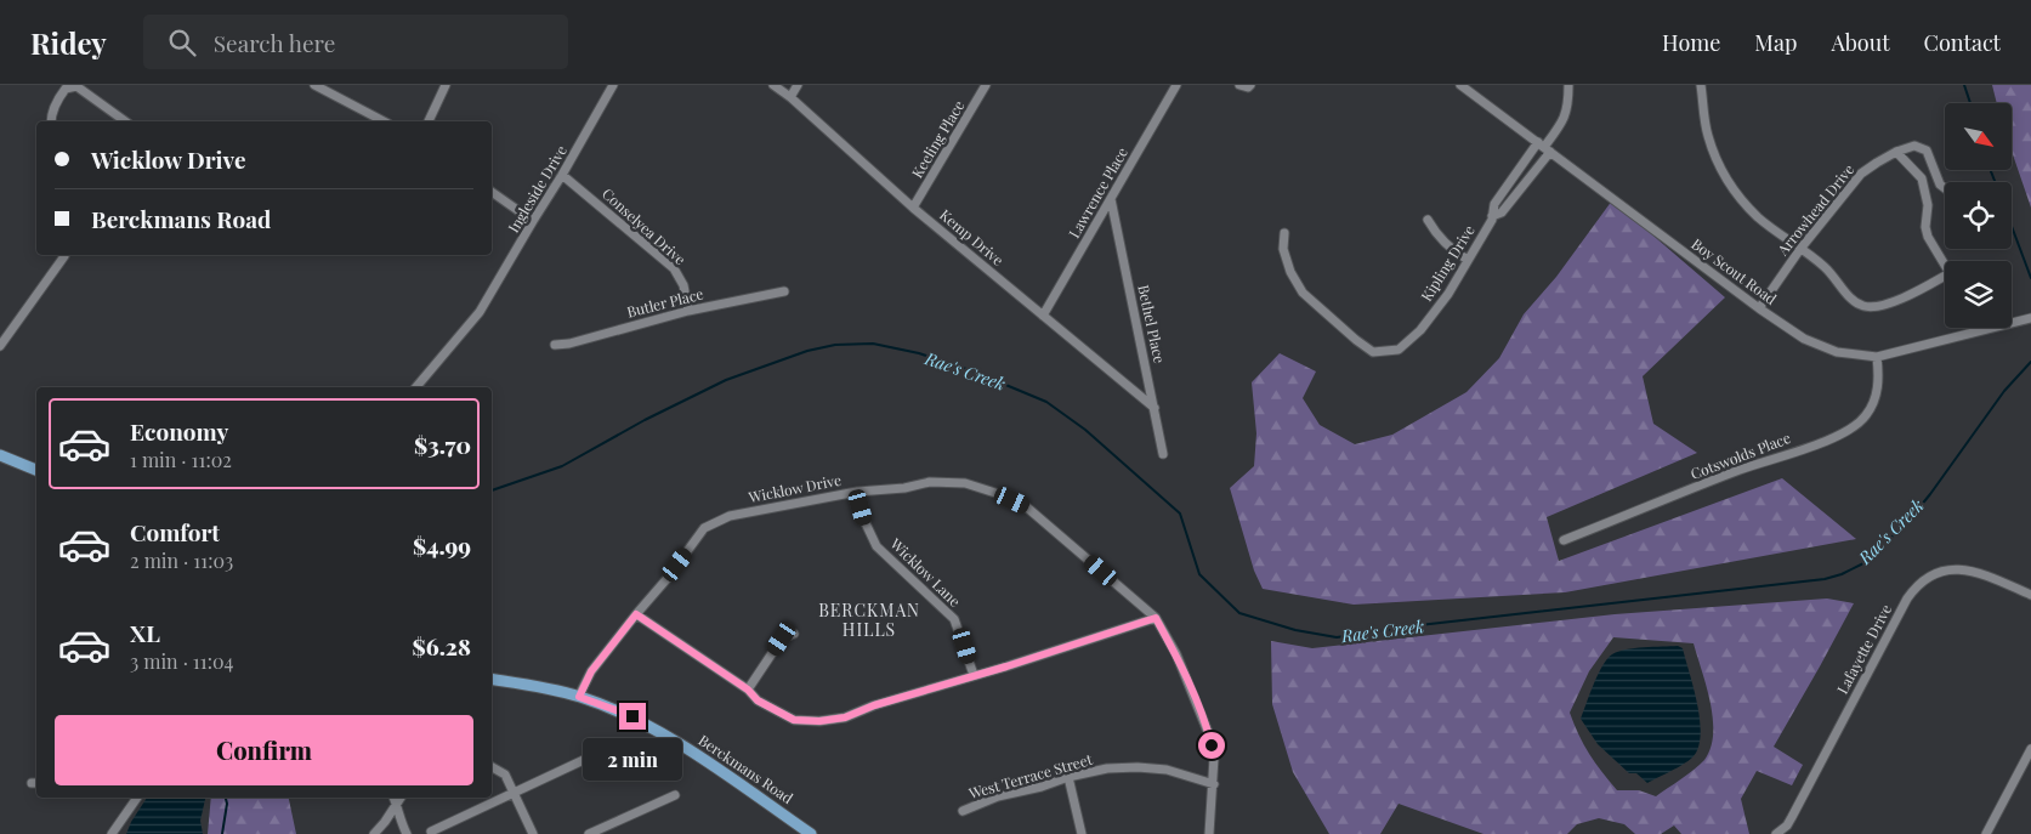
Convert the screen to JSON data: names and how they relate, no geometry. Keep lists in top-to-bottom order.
{
  "streets": {
    "main road": ["Berckmans Road"],
    "street": [
      "Keeling Place",
      "Ingleside Drive",
      "Lawrence Place",
      "Arrowhead Drive",
      "Conselyea Drive",
      "Kemp Drive",
      "Kipling Drive",
      "Boy Scout Road",
      "Butler Place",
      "Bethel Place",
      "Cotswolds Place",
      "Wicklow Drive",
      "Wicklow Lane",
      "Lafayette Drive",
      "West Terrace Street"
    ]
  },
  "crossings": [
    ["Keeling Place", "Kemp Drive"],
    ["Ingleside Drive", "Conselyea Drive"],
    ["Lawrence Place", "Kemp Drive"],
    ["Lawrence Place", "Bethel Place"],
    ["Arrowhead Drive", "Boy Scout Road"],
    ["Conselyea Drive", "Butler Place"],
    ["Kemp Drive", "Bethel Place"],
    ["Kipling Drive", "Boy Scout Road"],
    ["Boy Scout Road", "Cotswolds Place"],
    ["Wicklow Drive", "Wicklow Lane"],
    ["Wicklow Drive", "Berckmans Road"],
    ["Wicklow Drive", "West Terrace Street"]
  ],
  "districts": ["BERCKMAN HILLS"],
  "water": ["Rae's Creek"],
  "north": "bottom right",
  "page": {
    "header": "Ridey",
    "search": "Search here",
    "nav": [
      "Home",
      "Map",
      "About",
      "Contact"
    ],
    "banner": ["Wicklow Drive", "Berckmans Road"],
    "list": [
      {
        "name": "Economy",
        "note": "1 min · 11:02",
        "value": "$3.70"
      },
      {
        "name": "Comfort",
        "note": "2 min · 11:03",
        "value": "$4.99"
      },
      {
        "name": "XL",
        "note": "3 min · 11:04",
        "value": "$6.28"
      }
    ],
    "buttons": "Confirm",
    "bubble": "2 min"
  }
}
